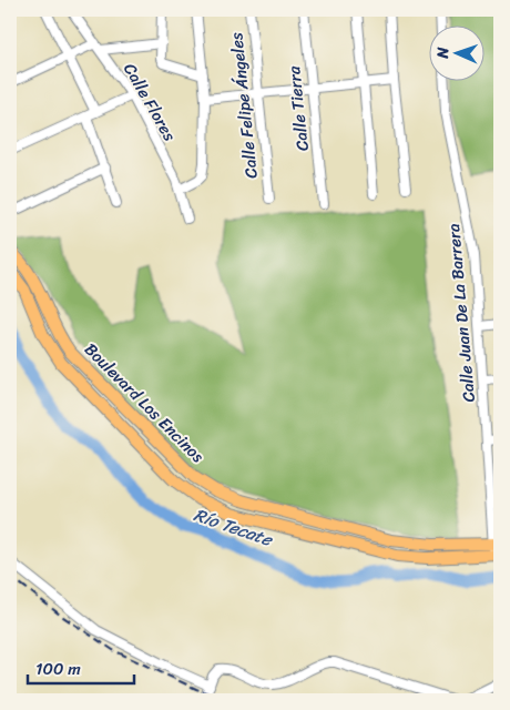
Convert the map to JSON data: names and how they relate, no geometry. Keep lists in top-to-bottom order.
{
  "streets": {
    "main road": ["Boulevard Los Encinos"],
    "street": [
      "Calle Flores",
      "Calle Felipe Ángeles",
      "Calle Tierra",
      "Calle Juan De La Barrera"
    ]
  },
  "crossings": [
    ["Calle Juan De La Barrera", "Boulevard Los Encinos"]
  ],
  "water": ["Río Tecate"],
  "scale_bar": "100 m",
  "north": "left"
}
